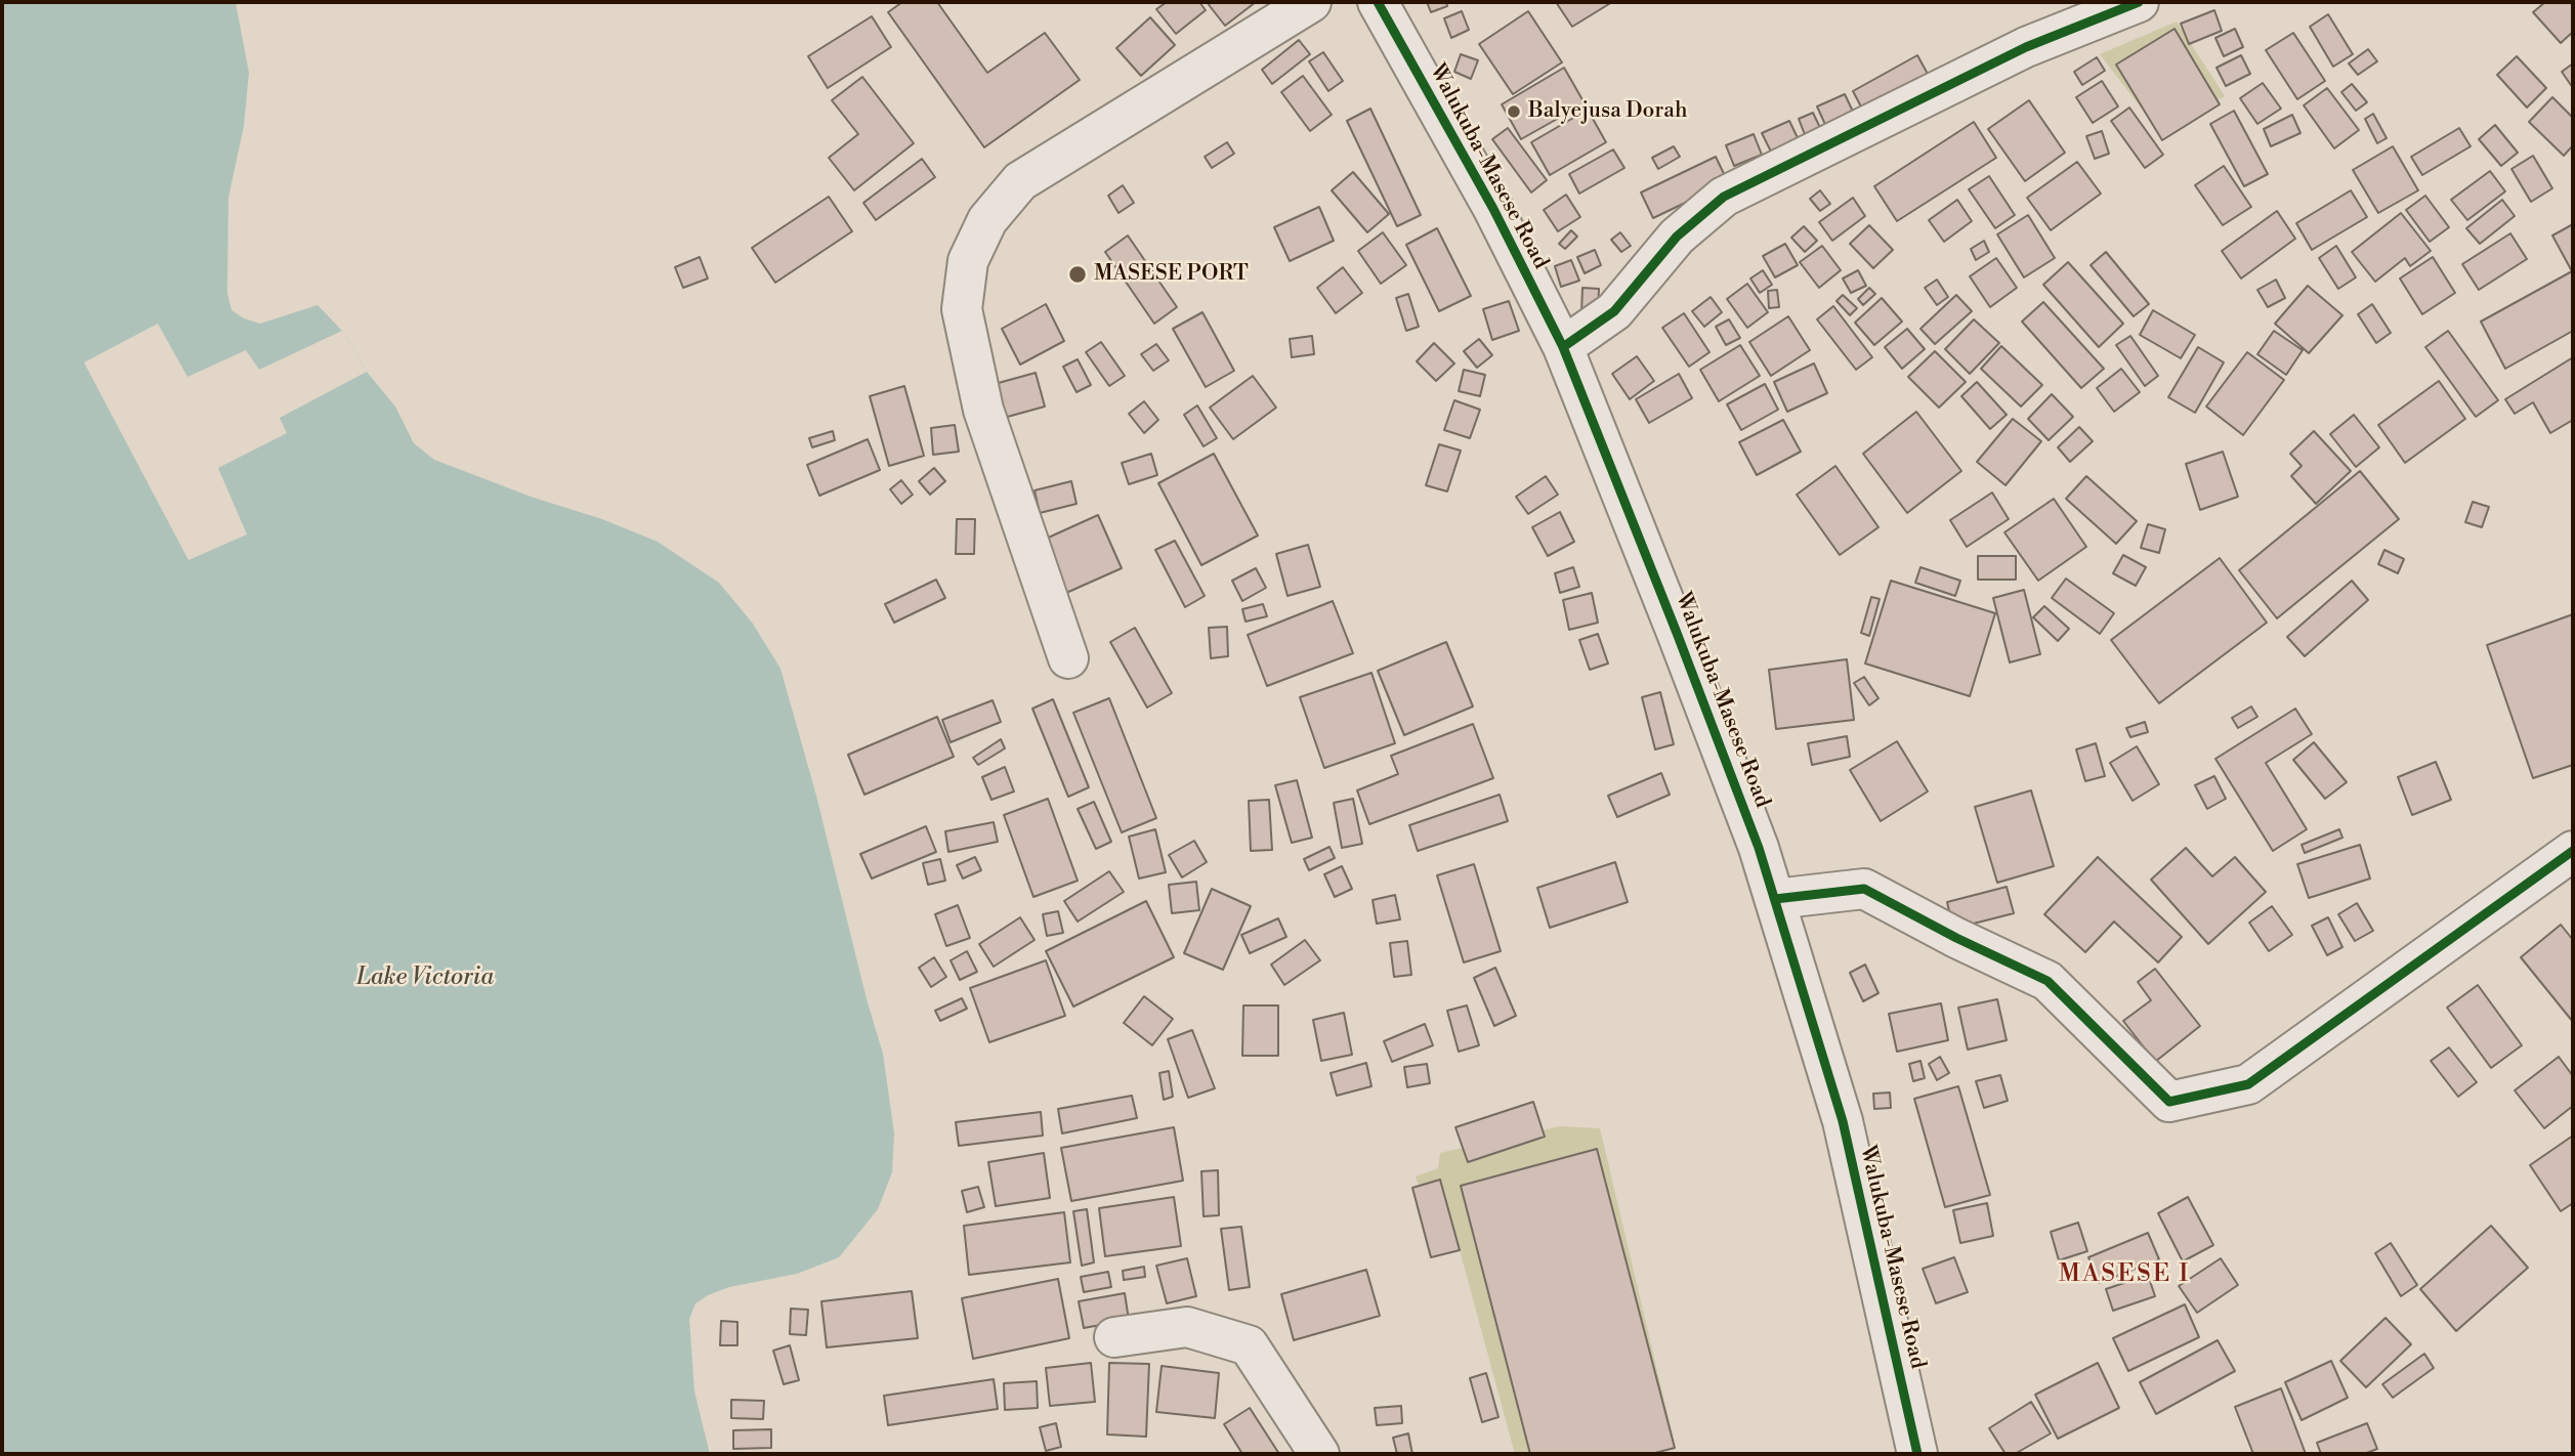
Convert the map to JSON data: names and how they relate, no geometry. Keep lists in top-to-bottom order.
{
  "streets": {
    "street": ["Walukuba-Masese Road"]
  },
  "districts": ["MASESE I"],
  "water": ["Lake Victoria"],
  "places": ["Balyejusa Dorah", "MASESE PORT"]
}
